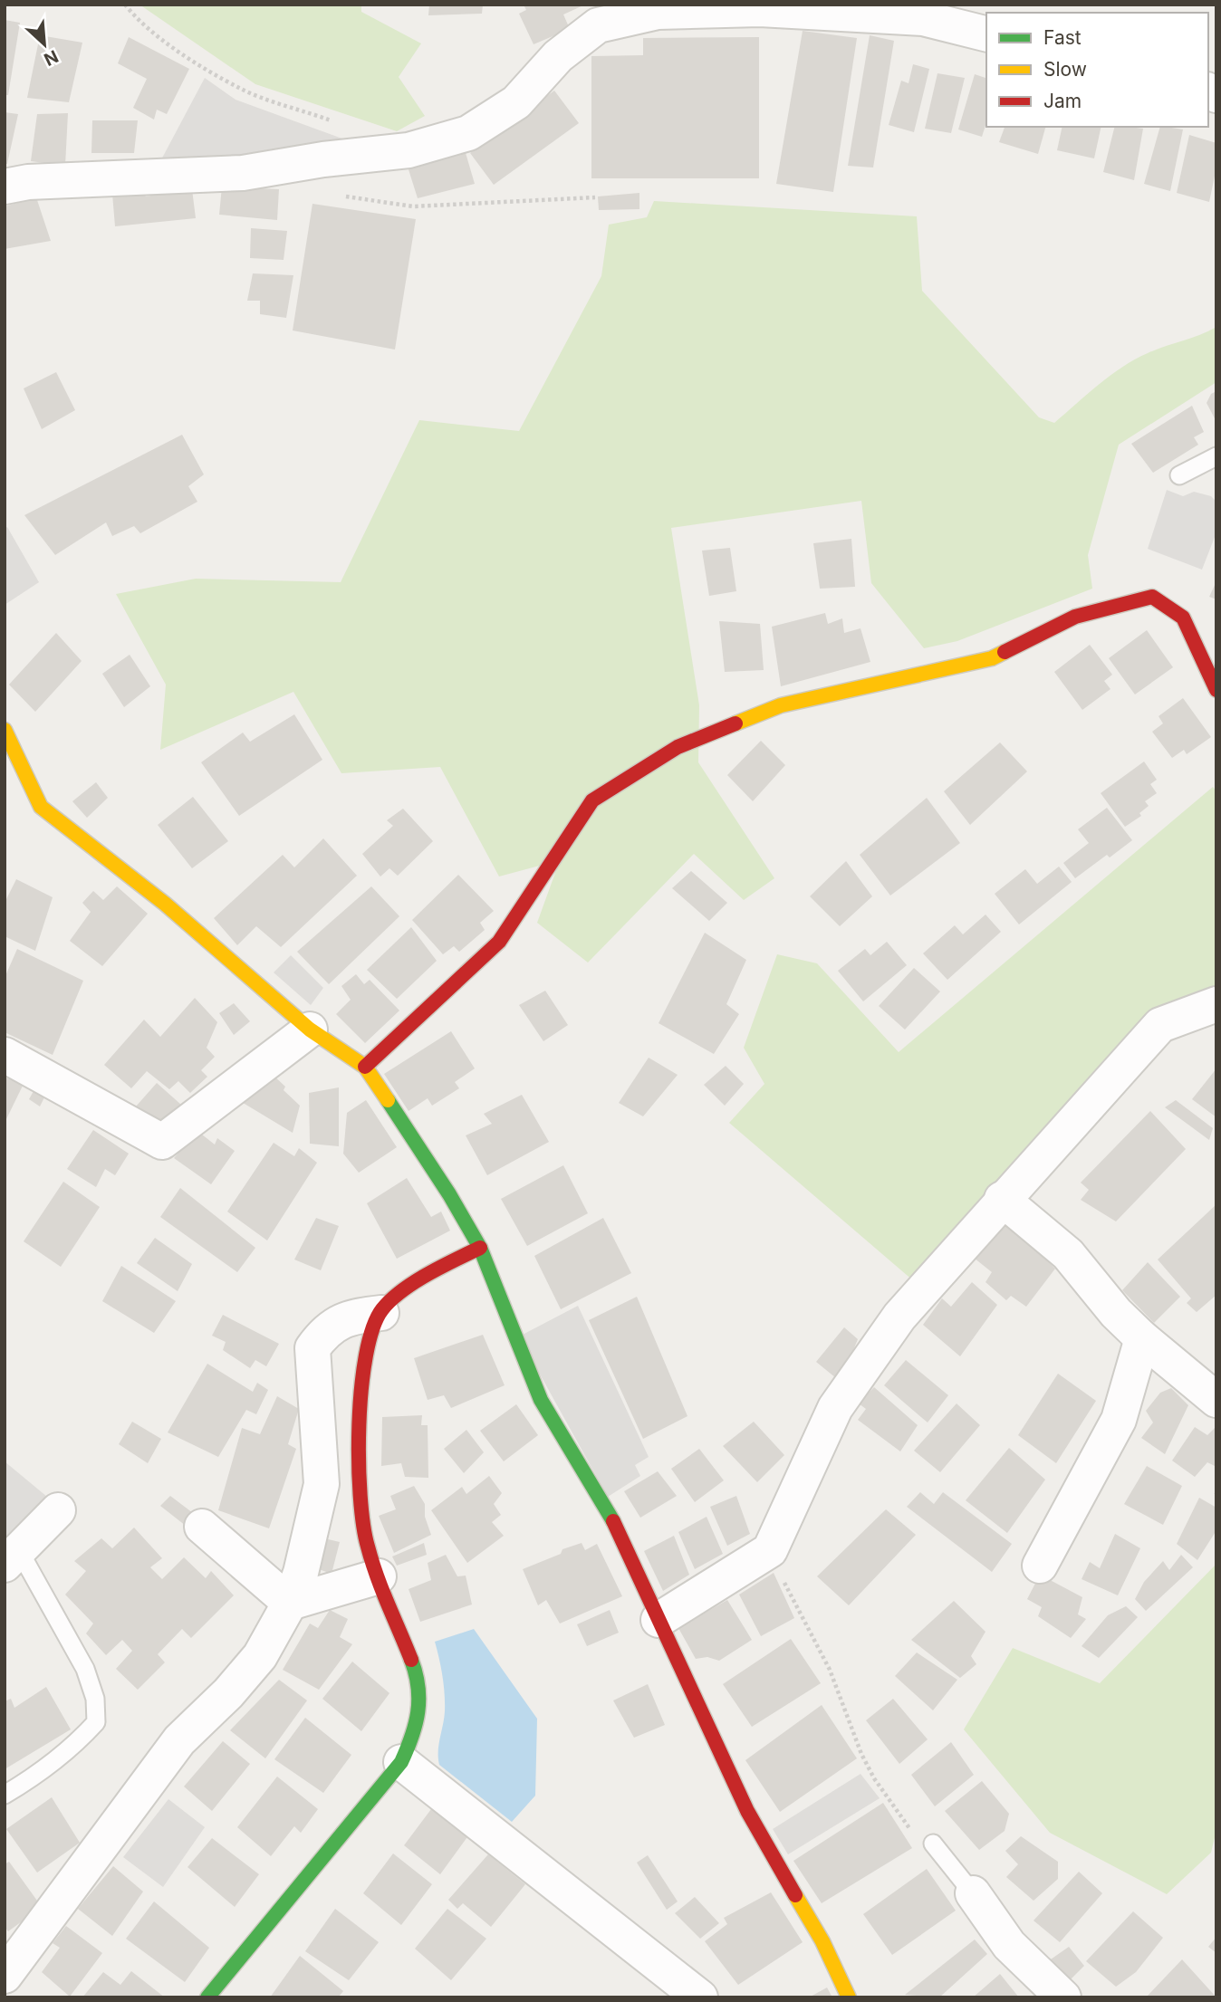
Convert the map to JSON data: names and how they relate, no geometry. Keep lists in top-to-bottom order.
{
  "legend": ["Fast", "Slow", "Jam"],
  "north": "bottom right"
}
